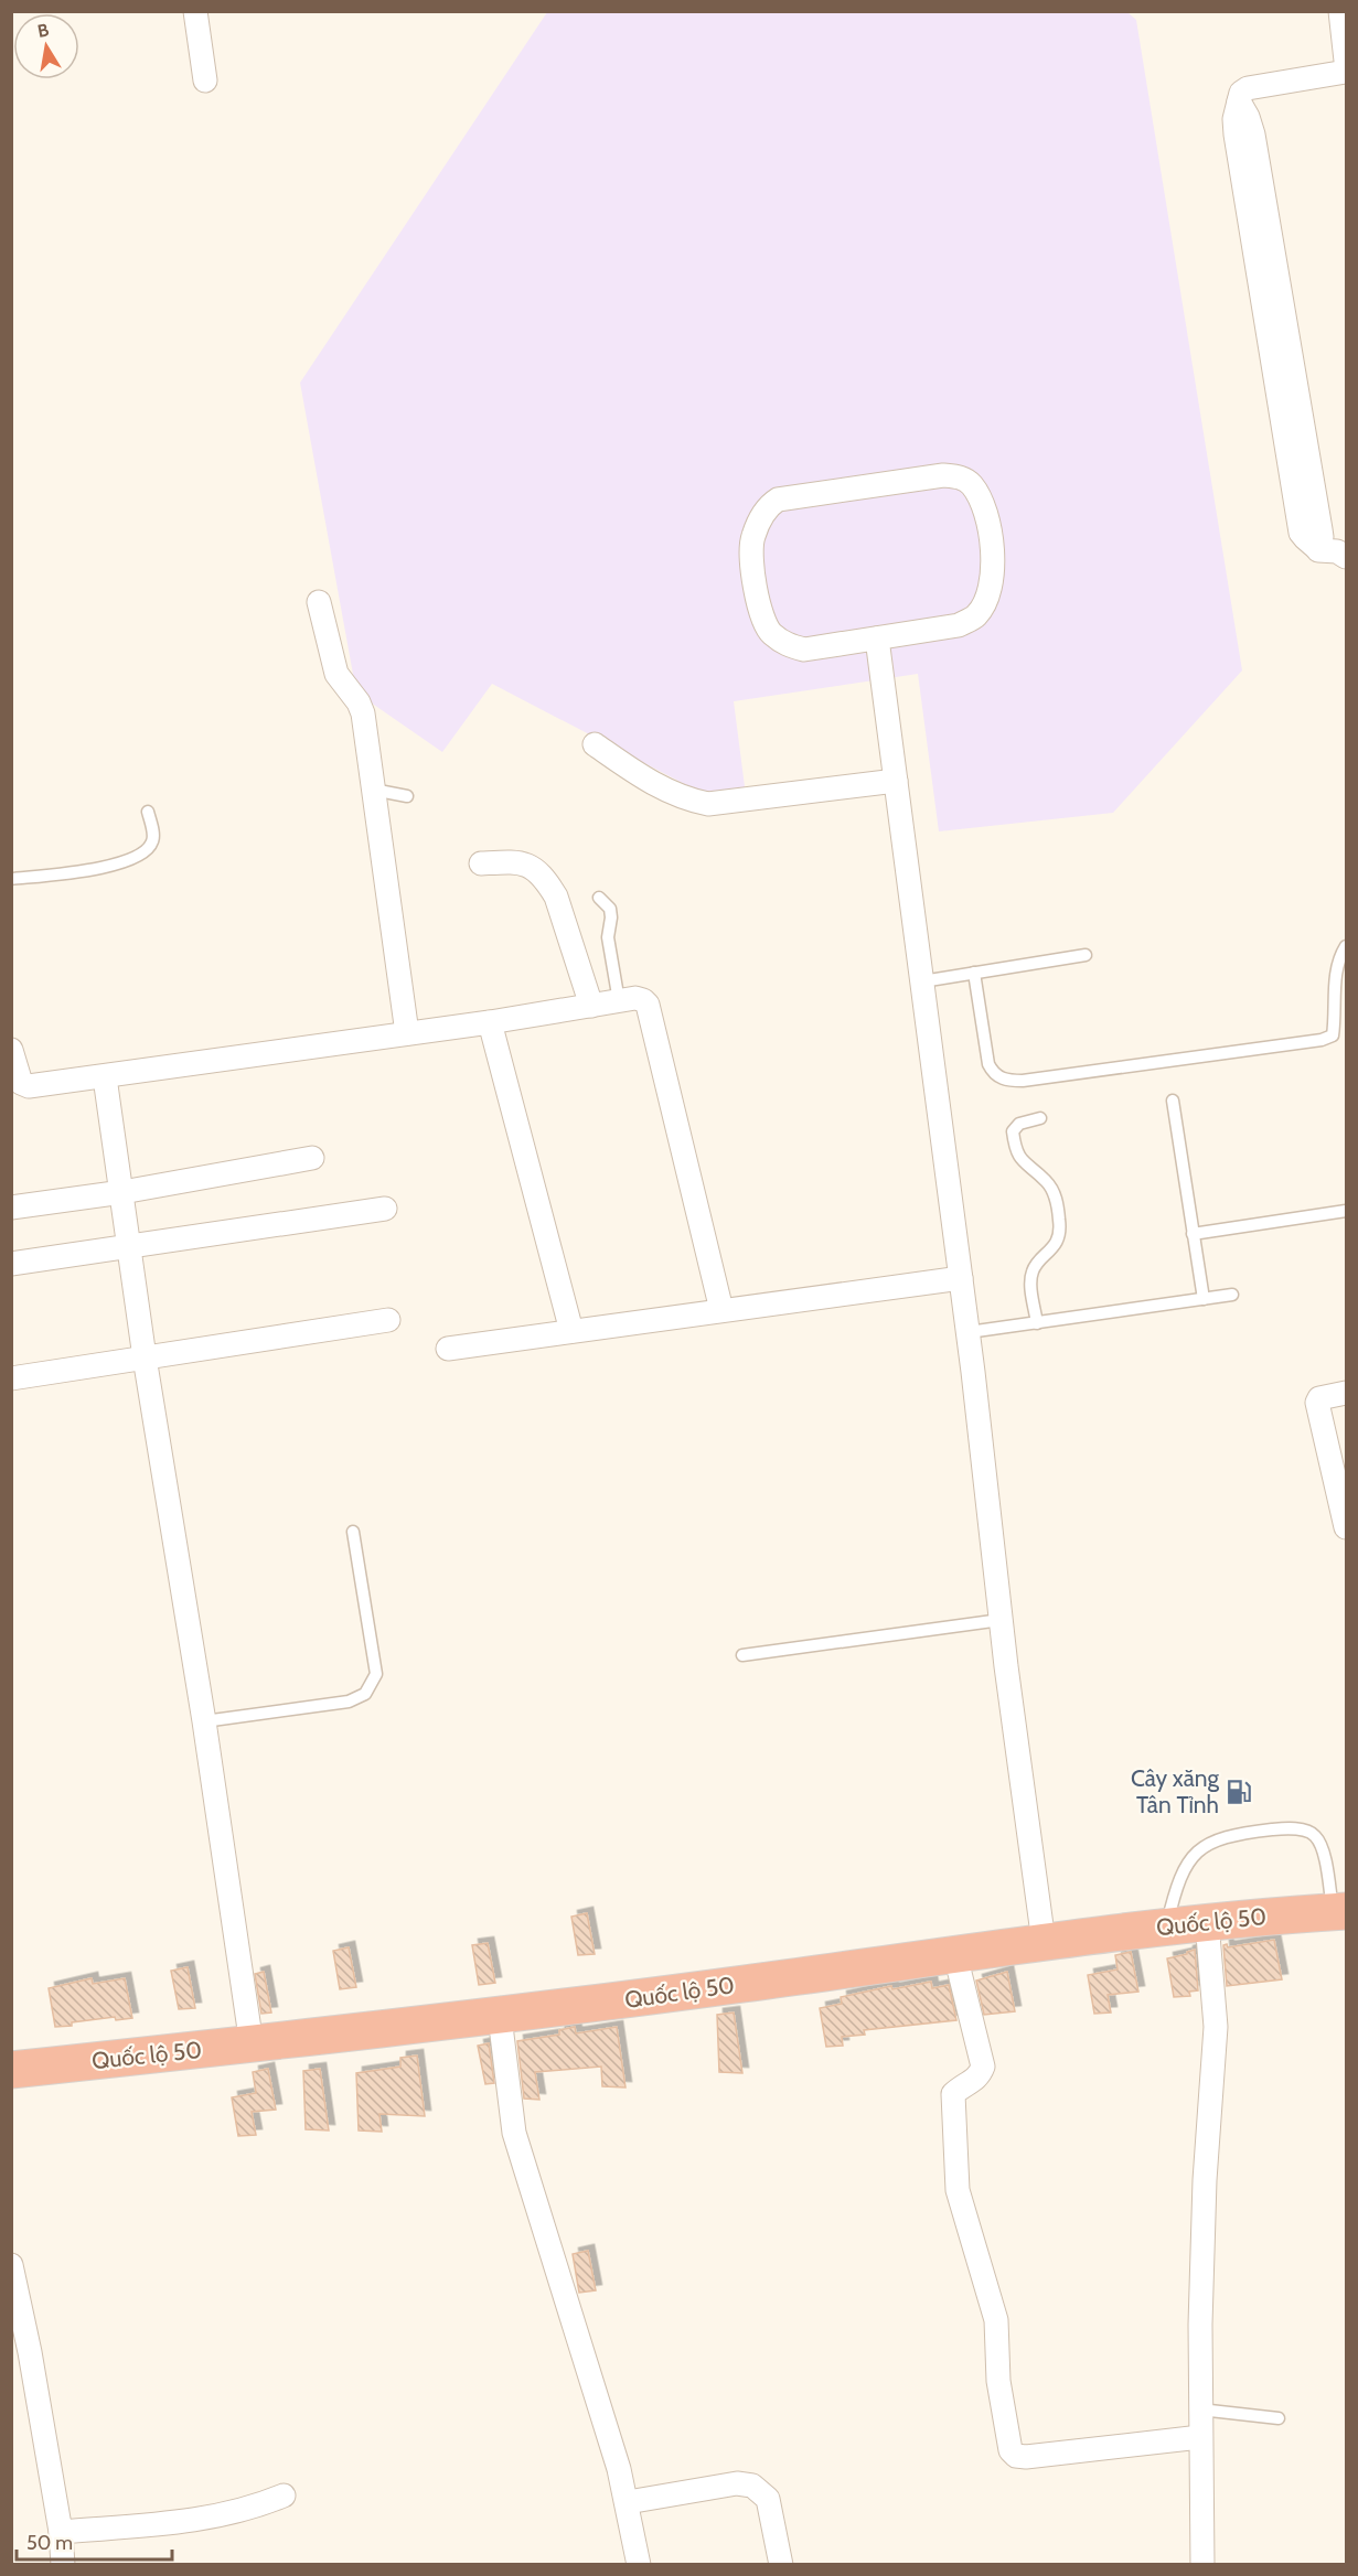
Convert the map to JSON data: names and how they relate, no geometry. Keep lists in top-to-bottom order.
{
  "streets": {
    "highway": ["Quốc lộ 50"]
  },
  "places": {
    "fuel station": ["Cây xăng Tân Tỉnh"]
  },
  "scale_bar": "50 m",
  "north": "top"
}
